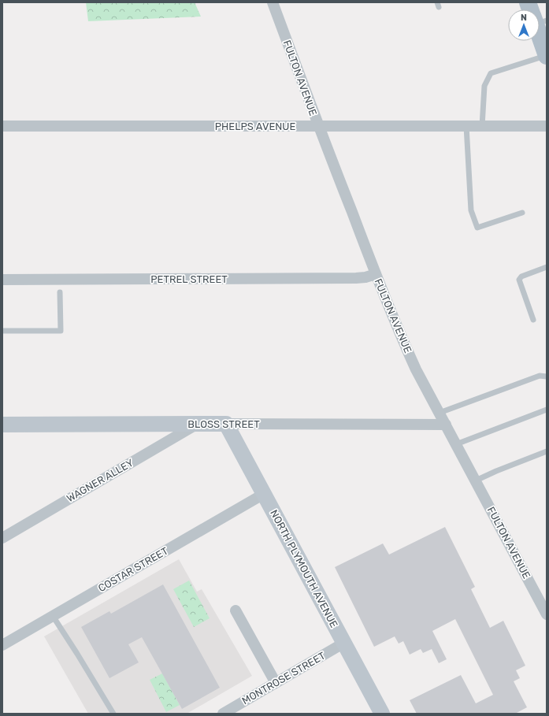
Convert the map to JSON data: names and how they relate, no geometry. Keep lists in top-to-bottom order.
{
  "streets": {
    "street": [
      "FULTON AVENUE",
      "PHELPS AVENUE",
      "PETREL STREET",
      "BLOSS STREET",
      "WAGNER ALLEY",
      "NORTH PLYMOUTH AVENUE",
      "COSTAR STREET",
      "MONTROSE STREET"
    ]
  },
  "crossings": [
    ["FULTON AVENUE", "PHELPS AVENUE"],
    ["FULTON AVENUE", "PETREL STREET"],
    ["FULTON AVENUE", "BLOSS STREET"],
    ["BLOSS STREET", "WAGNER ALLEY"],
    ["BLOSS STREET", "NORTH PLYMOUTH AVENUE"],
    ["NORTH PLYMOUTH AVENUE", "COSTAR STREET"],
    ["NORTH PLYMOUTH AVENUE", "MONTROSE STREET"]
  ],
  "north": "top"
}
